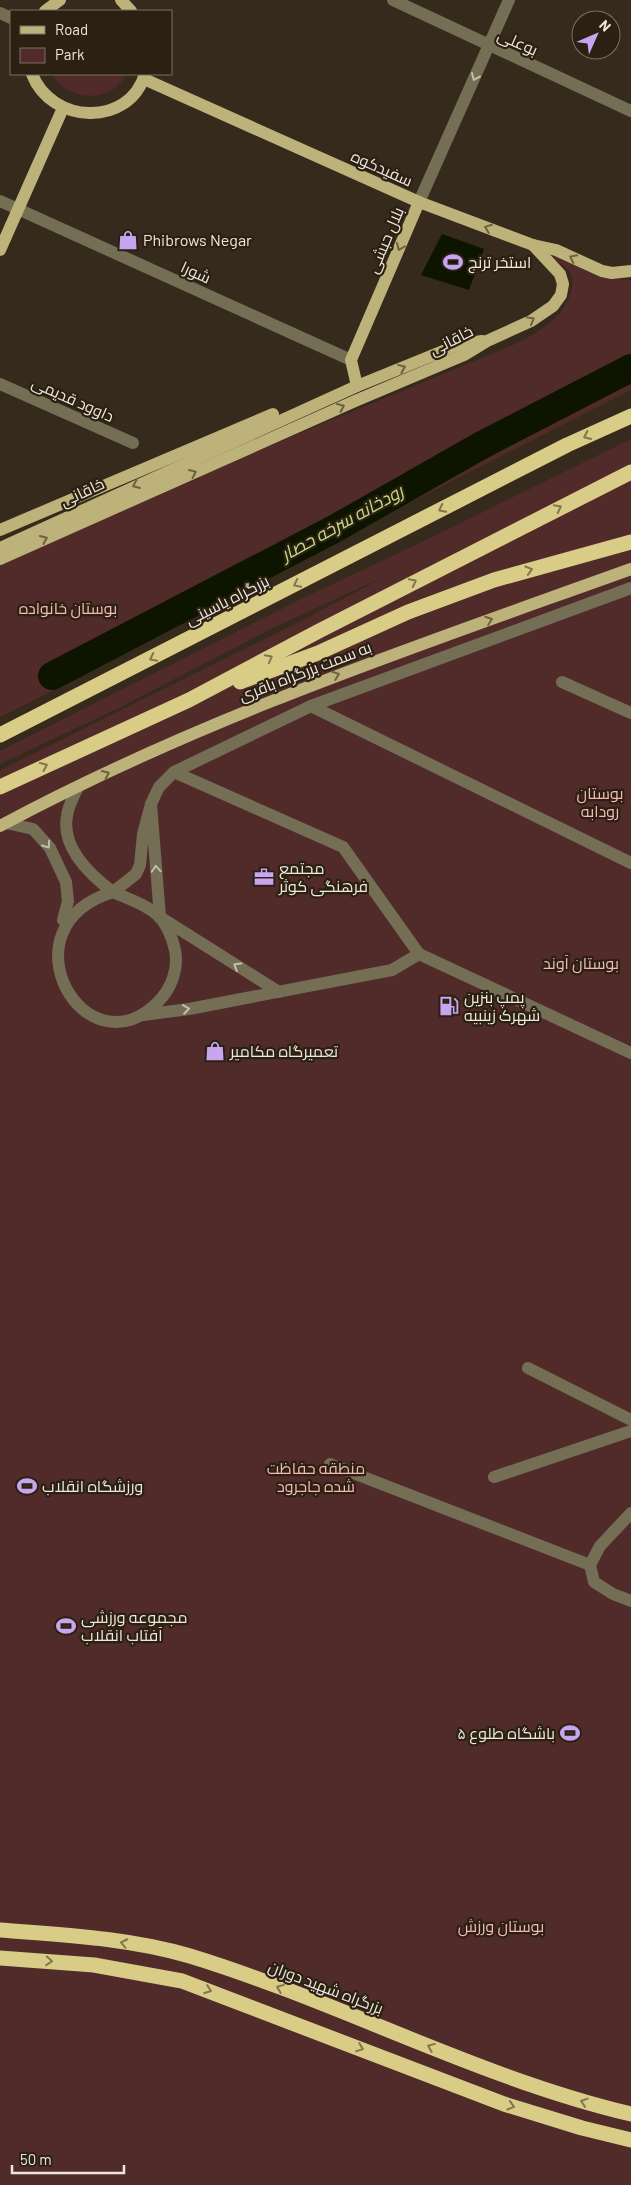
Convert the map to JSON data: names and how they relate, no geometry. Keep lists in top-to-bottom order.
{
  "streets": {
    "highway": ["بزرگراه یاسینی", "بزرگراه شهید دوران"],
    "main road": [
      "سفیدکوه",
      "بلال حبشی",
      "خاقانی",
      "به سمت بزرگراه باقری"
    ],
    "street": ["بوعلی", "شورا", "داوود قدیمی"]
  },
  "crossings": [
    ["بوعلی", "بلال حبشی"],
    ["سفیدکوه", "بلال حبشی"],
    ["بلال حبشی", "شورا"]
  ],
  "one_way": ["سفیدکوه", "بلال حبشی", "به سمت بزرگراه باقری"],
  "water": ["رودخانه سرخه حصار"],
  "parks": [
    "بوستان خانواده",
    "بوستان رودابه",
    "بوستان آوند",
    "منطقه حفاظت شده جاجرود",
    "بوستان ورزش"
  ],
  "places": {
    "shop": ["Phibrows Negar", "تعمیرگاه مکامیر"],
    "sports": [
      "استخر ترنج",
      "ورزشگاه انقلاب",
      "مجموعه ورزشی آفتاب انقلاب",
      "باشگاه طلوع ۵"
    ],
    "office": ["مجتمع فرهنگی کوثر"],
    "fuel station": ["پمپ بنزین شهرک زینبیه"]
  },
  "legend": ["Road", "Park"],
  "scale_bar": "50 m",
  "north": "top right"
}
